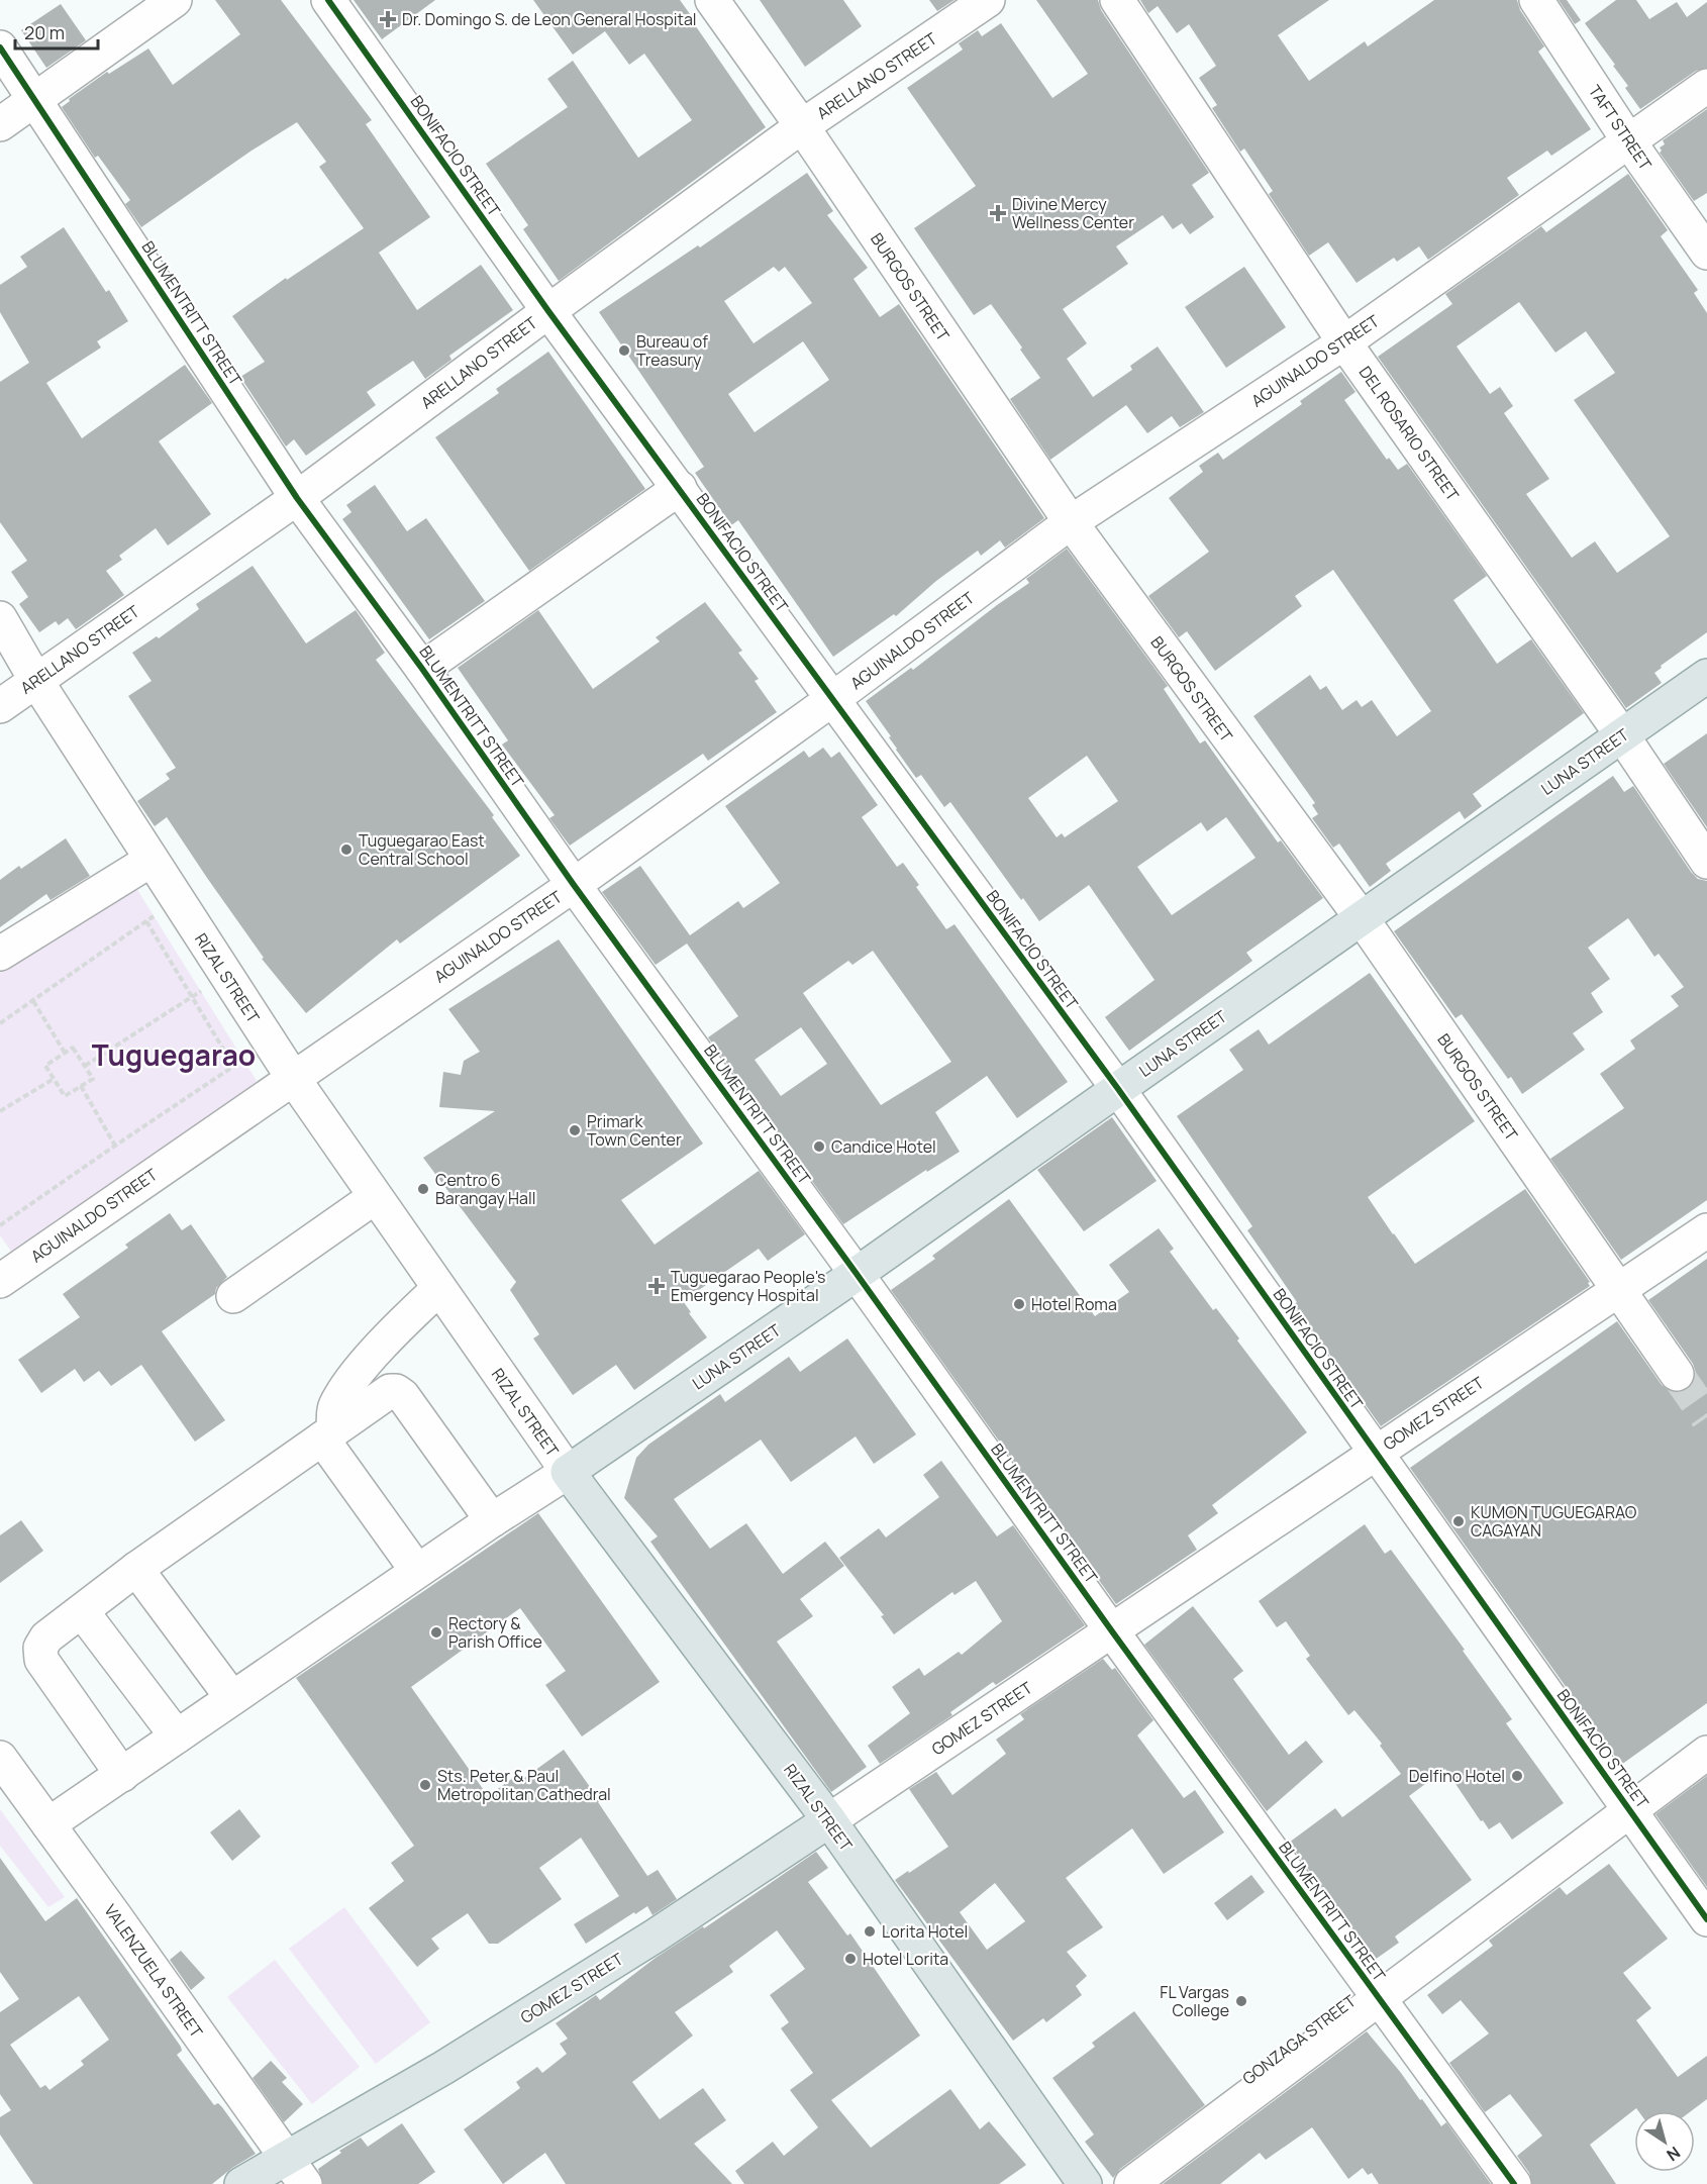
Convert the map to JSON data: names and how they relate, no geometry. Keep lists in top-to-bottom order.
{
  "streets": {
    "main road": ["LUNA STREET", "RIZAL STREET", "GOMEZ STREET"],
    "street": [
      "ARELLANO STREET",
      "TAFT STREET",
      "BONIFACIO STREET",
      "BURGOS STREET",
      "BLUMENTRITT STREET",
      "AGUINALDO STREET",
      "DEL ROSARIO STREET",
      "VALENZUELA STREET",
      "GONZAGA STREET"
    ]
  },
  "crossings": [
    ["ARELLANO STREET", "BONIFACIO STREET"],
    ["ARELLANO STREET", "BURGOS STREET"],
    ["ARELLANO STREET", "BLUMENTRITT STREET"],
    ["ARELLANO STREET", "RIZAL STREET"],
    ["TAFT STREET", "AGUINALDO STREET"],
    ["BONIFACIO STREET", "AGUINALDO STREET"],
    ["BONIFACIO STREET", "LUNA STREET"],
    ["BONIFACIO STREET", "GOMEZ STREET"],
    ["BONIFACIO STREET", "GONZAGA STREET"],
    ["BURGOS STREET", "AGUINALDO STREET"],
    ["BURGOS STREET", "LUNA STREET"],
    ["BURGOS STREET", "GOMEZ STREET"],
    ["BLUMENTRITT STREET", "AGUINALDO STREET"],
    ["BLUMENTRITT STREET", "LUNA STREET"],
    ["BLUMENTRITT STREET", "GOMEZ STREET"],
    ["BLUMENTRITT STREET", "GONZAGA STREET"],
    ["AGUINALDO STREET", "DEL ROSARIO STREET"],
    ["AGUINALDO STREET", "RIZAL STREET"],
    ["DEL ROSARIO STREET", "LUNA STREET"],
    ["LUNA STREET", "RIZAL STREET"],
    ["RIZAL STREET", "GOMEZ STREET"],
    ["GOMEZ STREET", "VALENZUELA STREET"]
  ],
  "districts": ["Tuguegarao"],
  "places": {
    "health": ["Dr. Domingo S. de Leon General Hospital", "Divine Mercy Wellness Center", "Tuguegarao People's Emergency Hospital"],
    "other": [
      "Bureau of Treasury",
      "Tuguegarao East Central School",
      "Primark Town Center",
      "Candice Hotel",
      "Centro 6 Barangay Hall",
      "Hotel Roma",
      "KUMON TUGUEGARAO CAGAYAN",
      "Rectory & Parish Office",
      "Delfino Hotel",
      "Sts. Peter & Paul Metropolitan Cathedral",
      "Lorita Hotel",
      "Hotel Lorita",
      "FL Vargas College"
    ]
  },
  "scale_bar": "20 m",
  "north": "bottom right"
}
